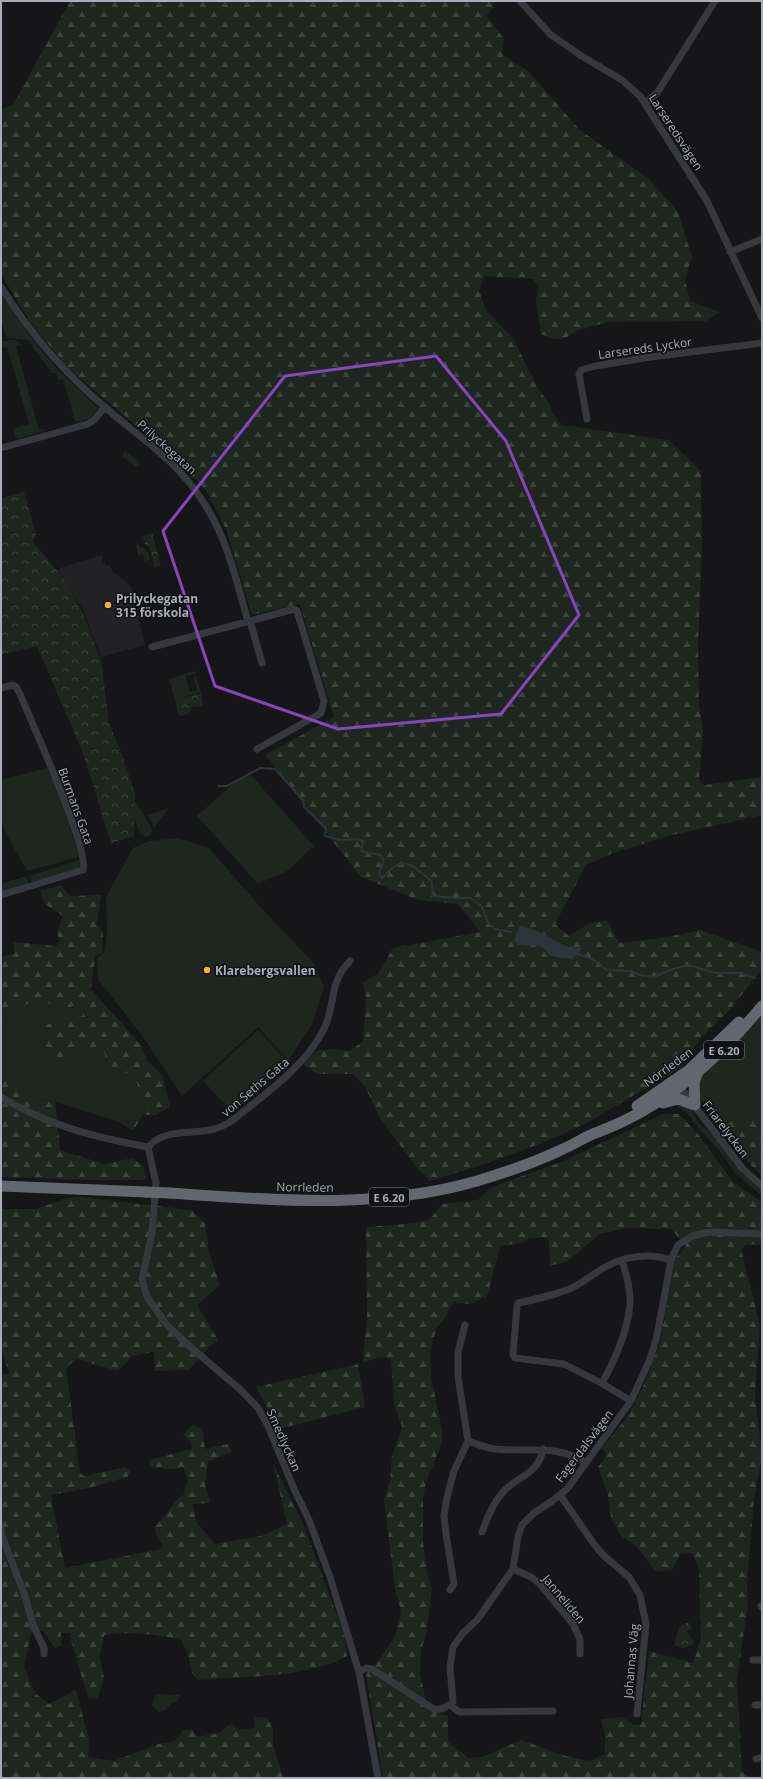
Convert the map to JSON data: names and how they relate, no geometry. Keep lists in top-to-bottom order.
{
  "streets": {
    "highway": ["E 6.20", "Norrleden"],
    "street": [
      "Larseredsvägen",
      "Larsereds Lyckor",
      "Prilyckegatan",
      "Burmans Gata",
      "von Seths Gata",
      "Friarelyckan",
      "Smedlyckan",
      "Fagerdalsvägen",
      "Janneliden",
      "Johannas Väg"
    ]
  },
  "crossings": [
    ["Norrleden", "Friarelyckan"],
    ["von Seths Gata", "Smedlyckan"],
    ["Fagerdalsvägen", "Janneliden"],
    ["Fagerdalsvägen", "Johannas Väg"]
  ],
  "places": ["Prilyckegatan 315 förskola", "Klarebergsvallen"]
}
